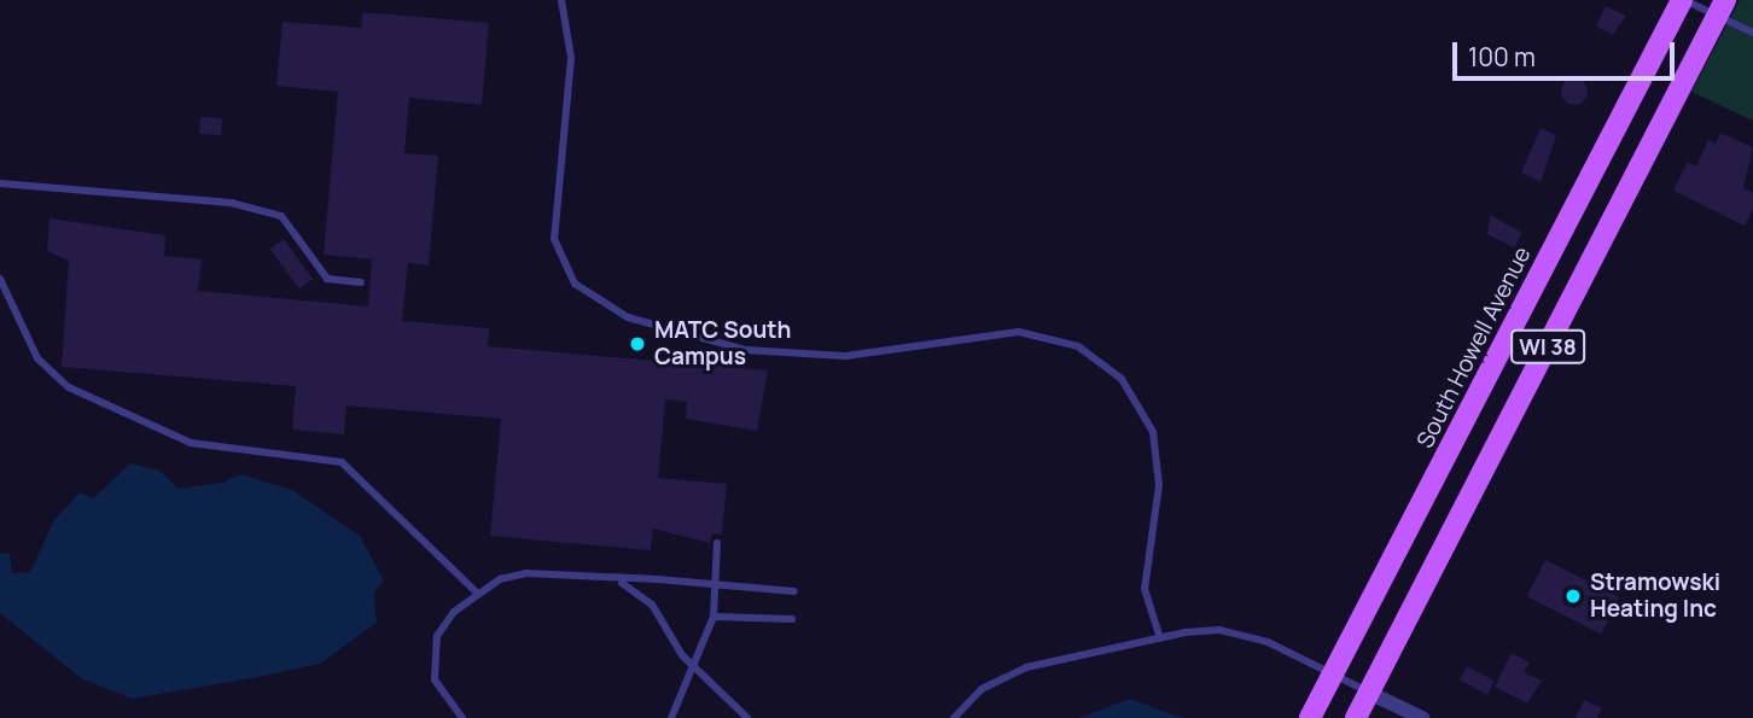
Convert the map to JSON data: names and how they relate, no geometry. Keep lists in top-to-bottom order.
{
  "streets": {
    "main road": ["WI 38", "South Howell Avenue"]
  },
  "places": ["MATC South Campus", "Stramowski Heating Inc"],
  "scale_bar": "100 m"
}
